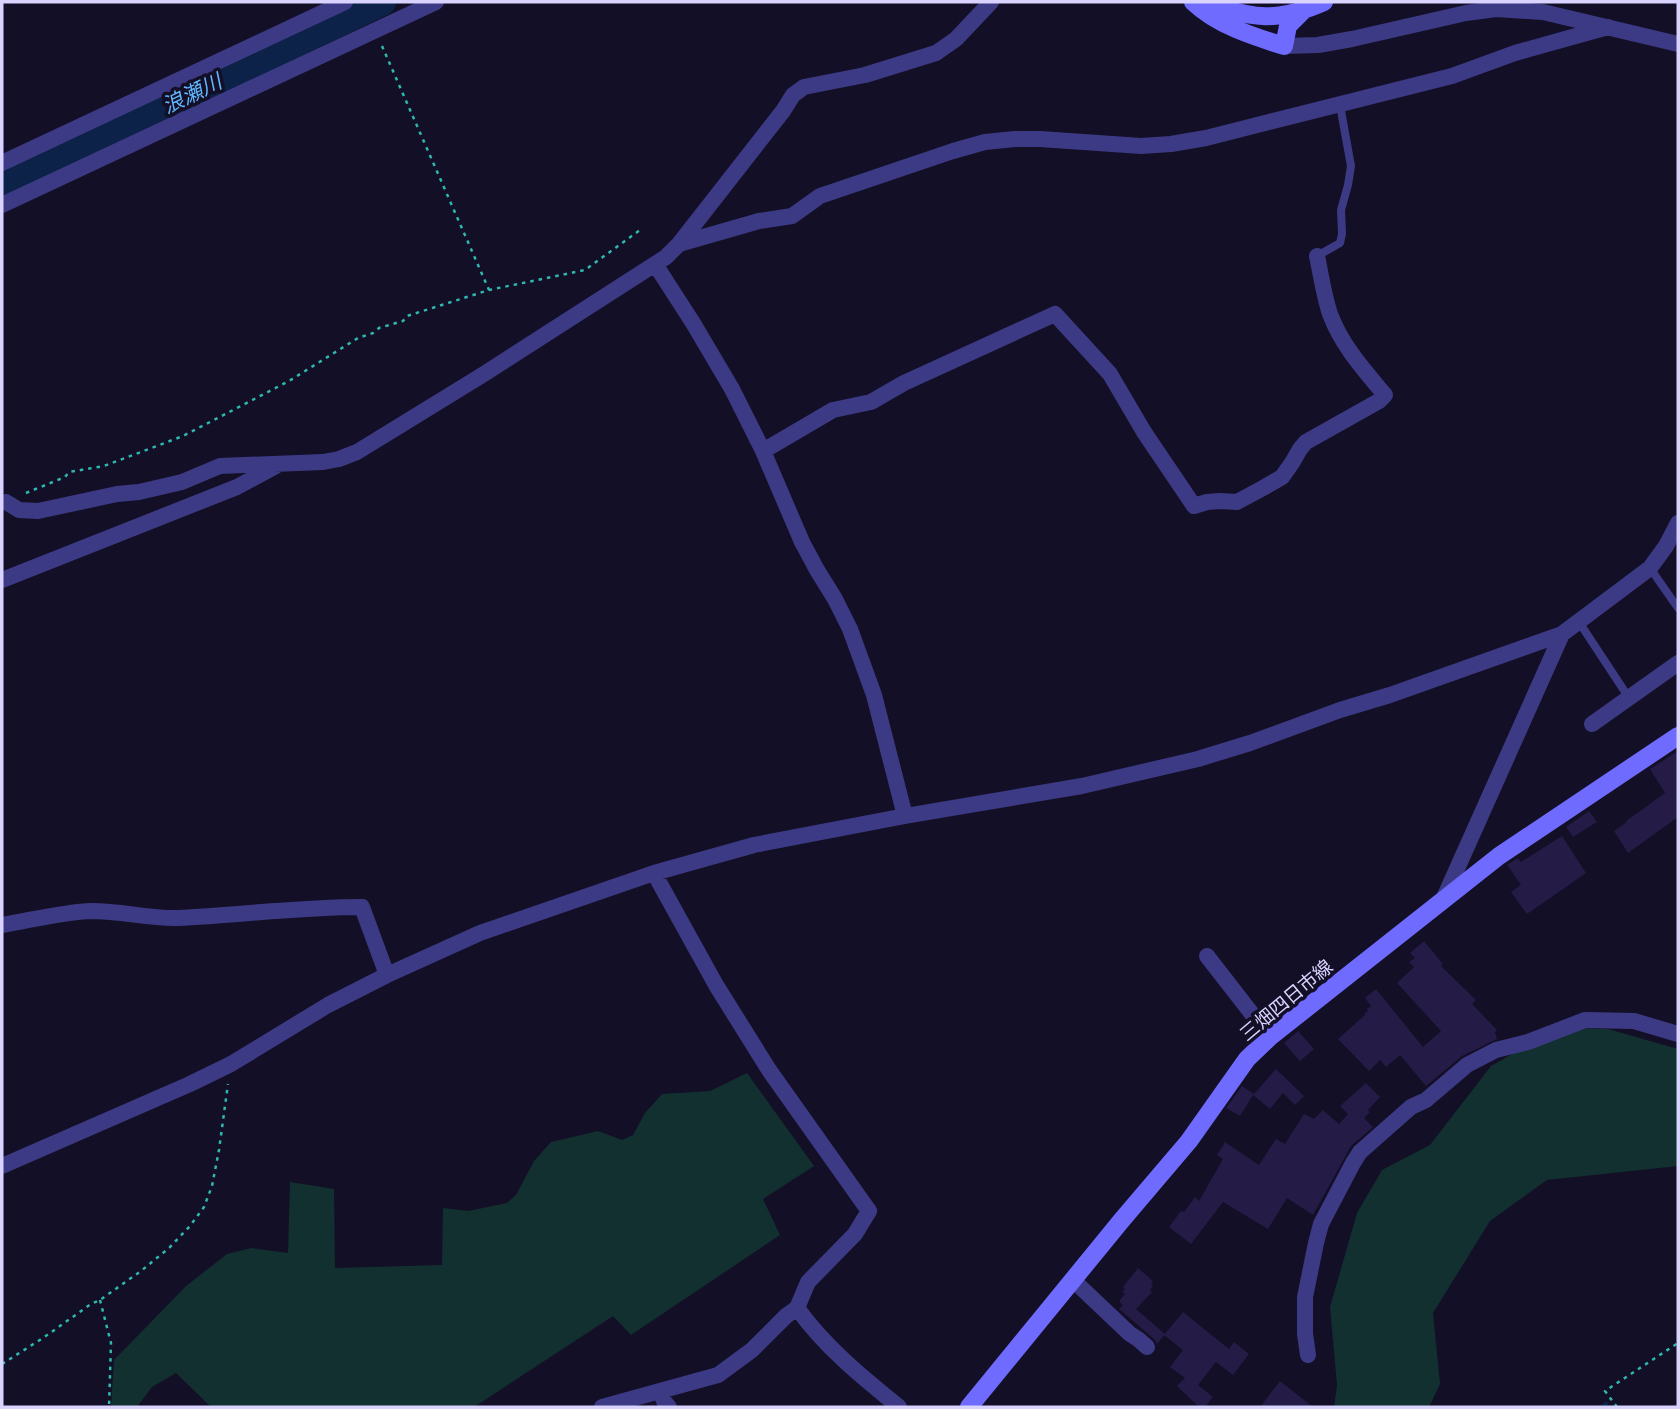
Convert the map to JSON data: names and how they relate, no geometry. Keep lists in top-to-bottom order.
{
  "streets": {
    "main road": ["三畑四日市線"]
  },
  "water": ["浪瀬川"]
}
